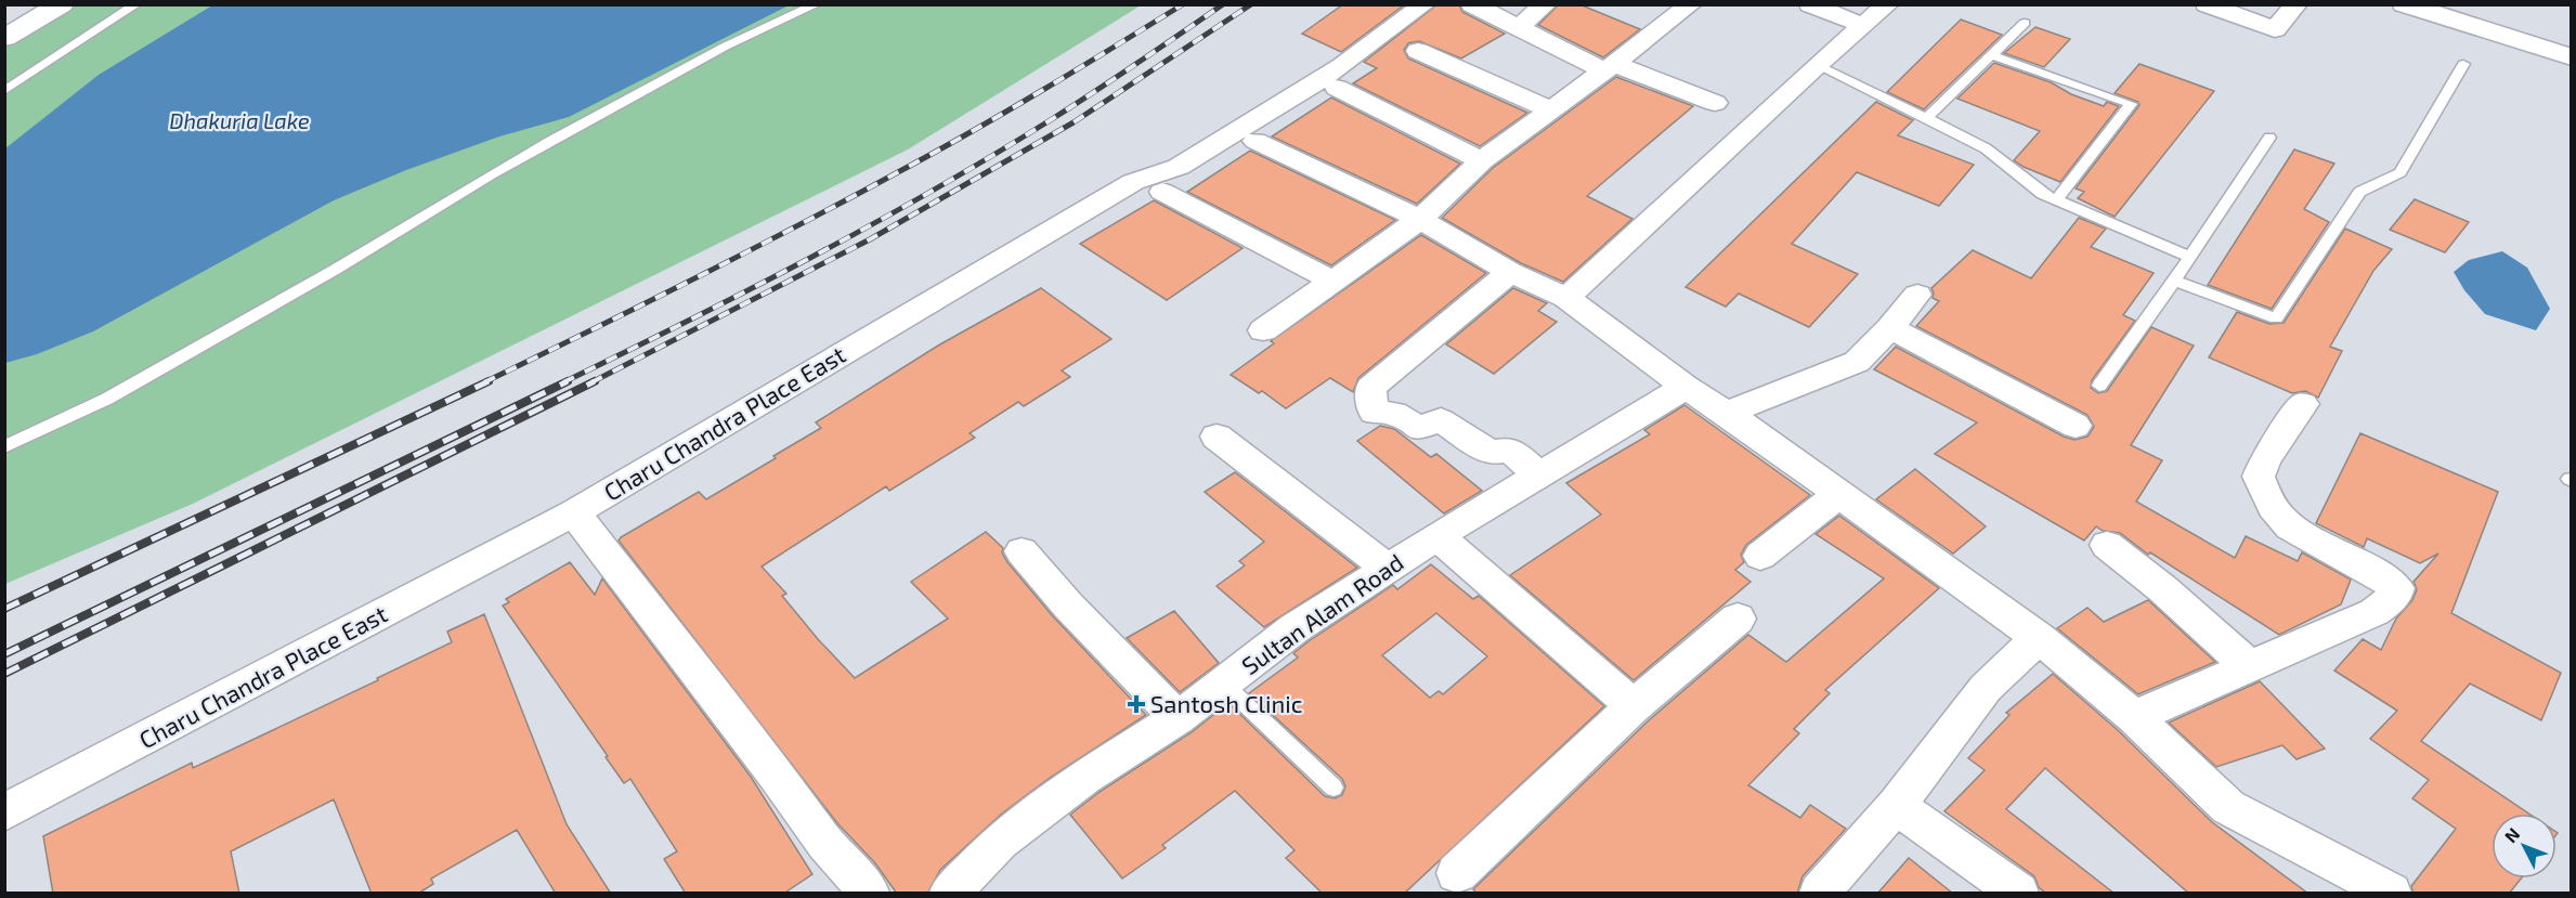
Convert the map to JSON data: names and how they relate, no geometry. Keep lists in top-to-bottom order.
{
  "streets": {
    "street": ["Charu Chandra Place East", "Sultan Alam Road"]
  },
  "water": ["Dhakuria Lake"],
  "places": {
    "health": ["Santosh Clinic"]
  },
  "north": "top left"
}
